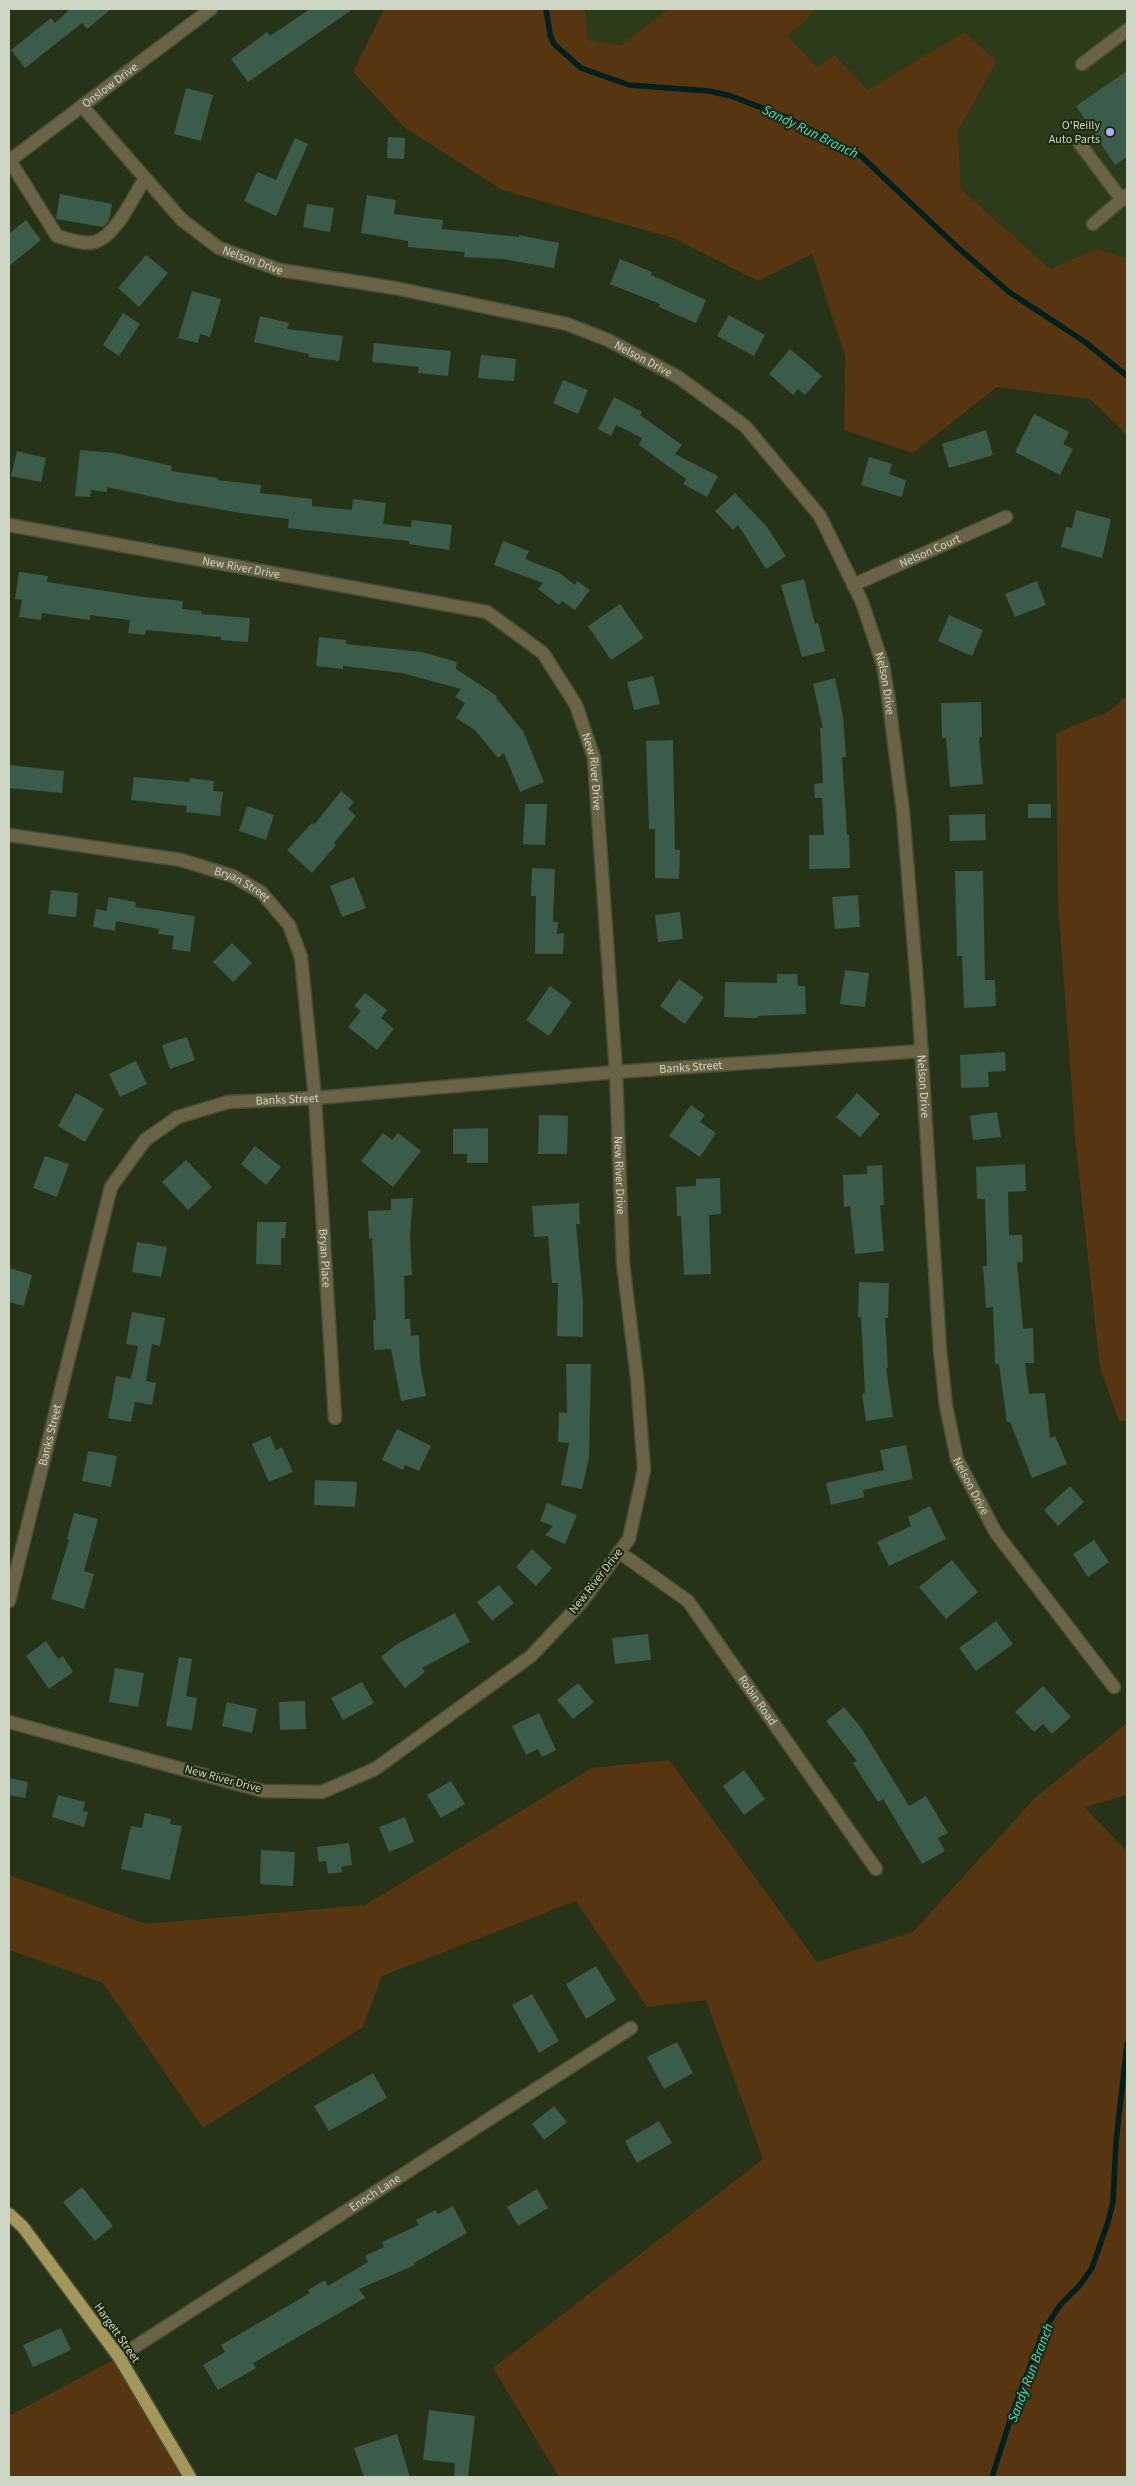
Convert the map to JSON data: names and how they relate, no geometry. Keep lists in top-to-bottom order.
{
  "streets": {
    "main road": ["Hargett Street"],
    "street": [
      "Onslow Drive",
      "Nelson Drive",
      "Nelson Court",
      "New River Drive",
      "Bryan Street",
      "Banks Street",
      "Bryan Place",
      "Robin Road",
      "Enoch Lane"
    ]
  },
  "crossings": [
    ["Onslow Drive", "Nelson Drive"],
    ["Nelson Drive", "Nelson Court"],
    ["Nelson Drive", "Banks Street"],
    ["New River Drive", "Banks Street"],
    ["New River Drive", "Robin Road"],
    ["Bryan Street", "Banks Street"],
    ["Bryan Street", "Bryan Place"],
    ["Banks Street", "Bryan Place"],
    ["Enoch Lane", "Hargett Street"]
  ],
  "water": ["Sandy Run Branch"],
  "places": ["O'Reilly Auto Parts"]
}
